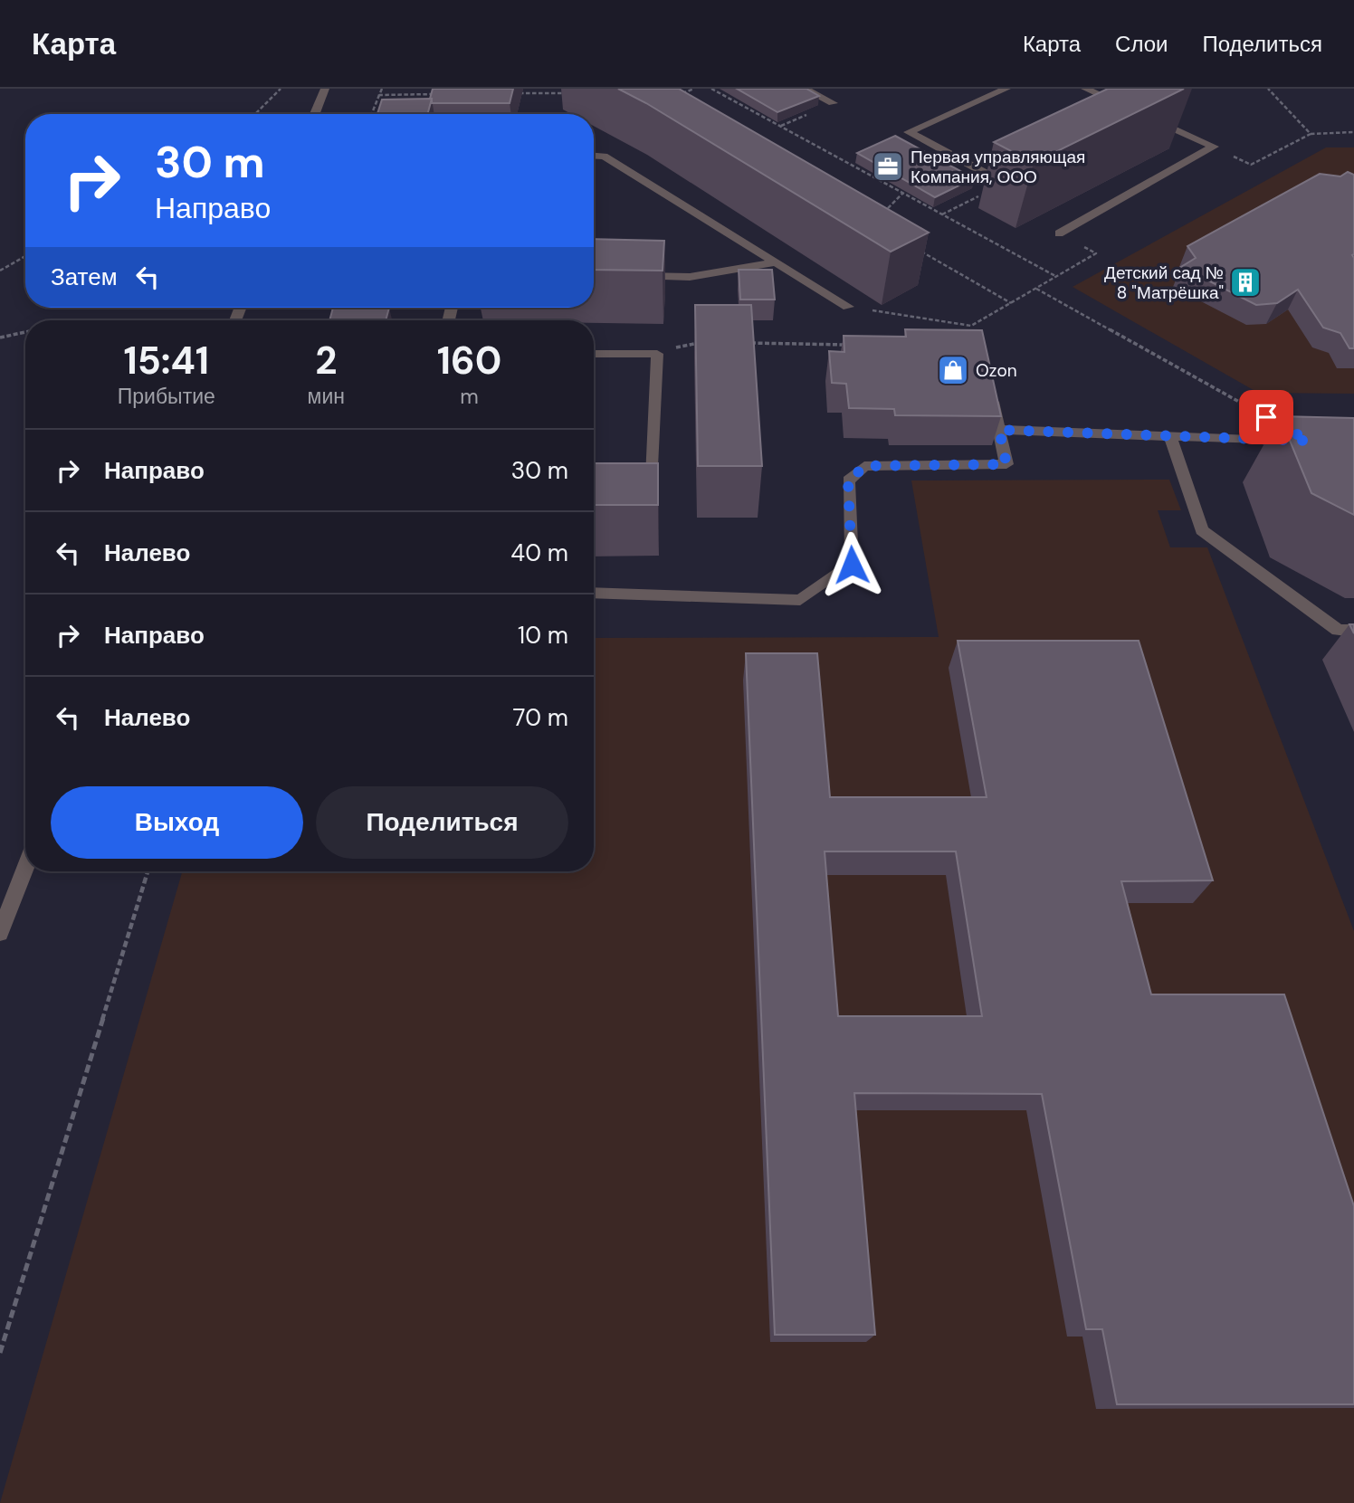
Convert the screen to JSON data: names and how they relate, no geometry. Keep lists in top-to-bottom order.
{
  "places": {
    "office": ["Первая управляющая Компания, ООО"],
    "building": ["Детский сад № 8 \"Матрёшка\""],
    "shop": ["Ozon"]
  },
  "page": {
    "header": "Карта",
    "nav": ["Карта", "Слои", "Поделиться"],
    "turn": ["30 m", "Направо"],
    "then": "Затем",
    "eta": [
      "15:41",
      "Прибытие",
      "2",
      "мин",
      "160",
      "m"
    ],
    "list": [
      {
        "name": "Направо",
        "value": "30 m"
      },
      {
        "name": "Налево",
        "value": "40 m"
      },
      {
        "name": "Направо",
        "value": "10 m"
      },
      {
        "name": "Налево",
        "value": "70 m"
      }
    ],
    "buttons": ["Выход", "Поделиться"]
  }
}
